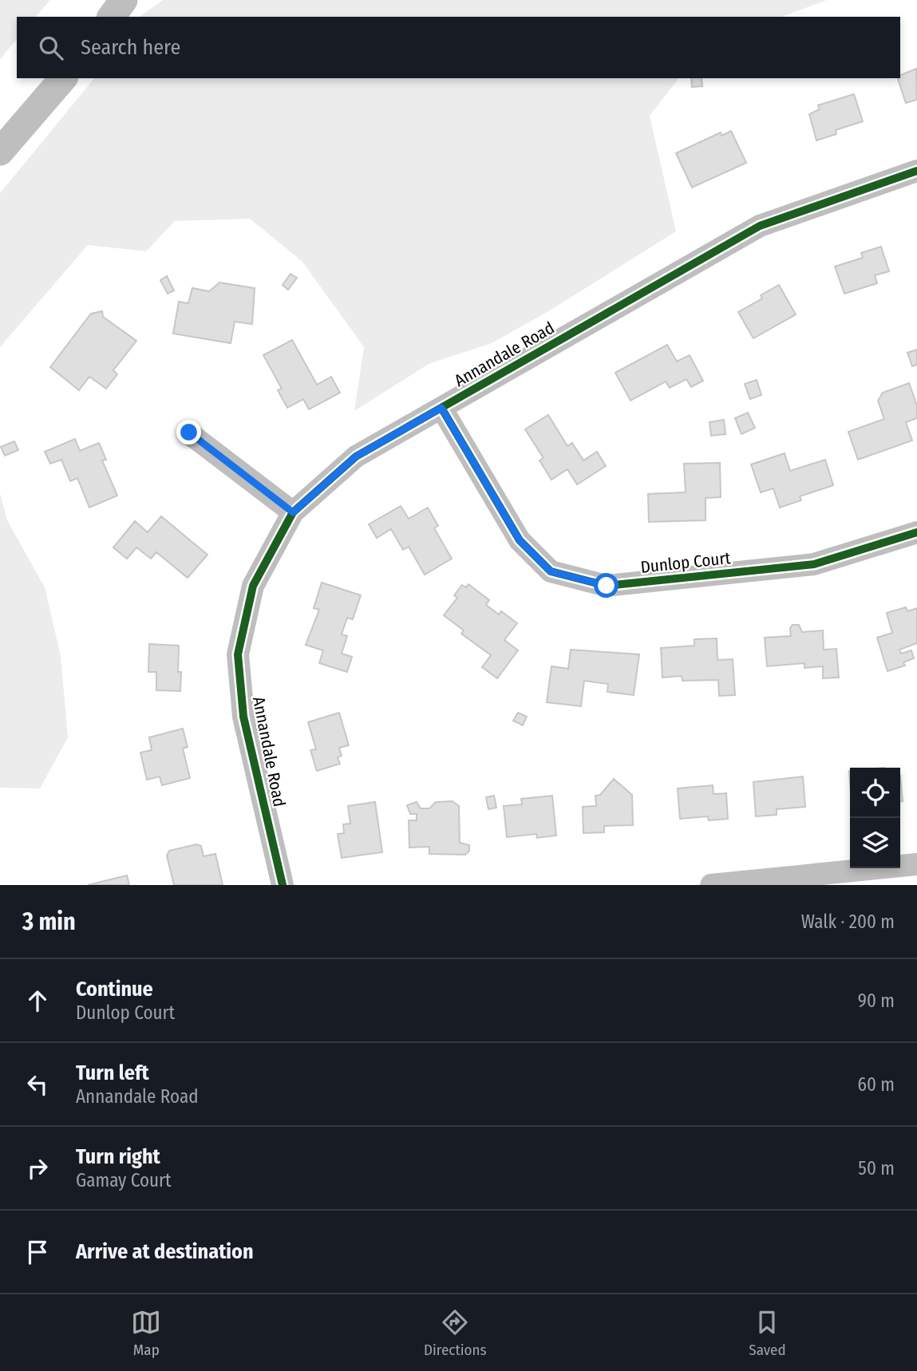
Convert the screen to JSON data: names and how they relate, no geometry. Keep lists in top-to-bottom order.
{
  "streets": {
    "street": ["Annandale Road", "Dunlop Court"]
  },
  "crossings": [
    ["Annandale Road", "Dunlop Court"]
  ],
  "page": {
    "search": "Search here",
    "heading": ["3 min", "Walk · 200 m"],
    "list": [
      ["Continue", "Dunlop Court", "90 m"],
      ["Turn left", "Annandale Road", "60 m"],
      ["Turn right", "Gamay Court", "50 m"],
      "Arrive at destination"
    ],
    "nav": ["Map", "Directions", "Saved"]
  }
}
